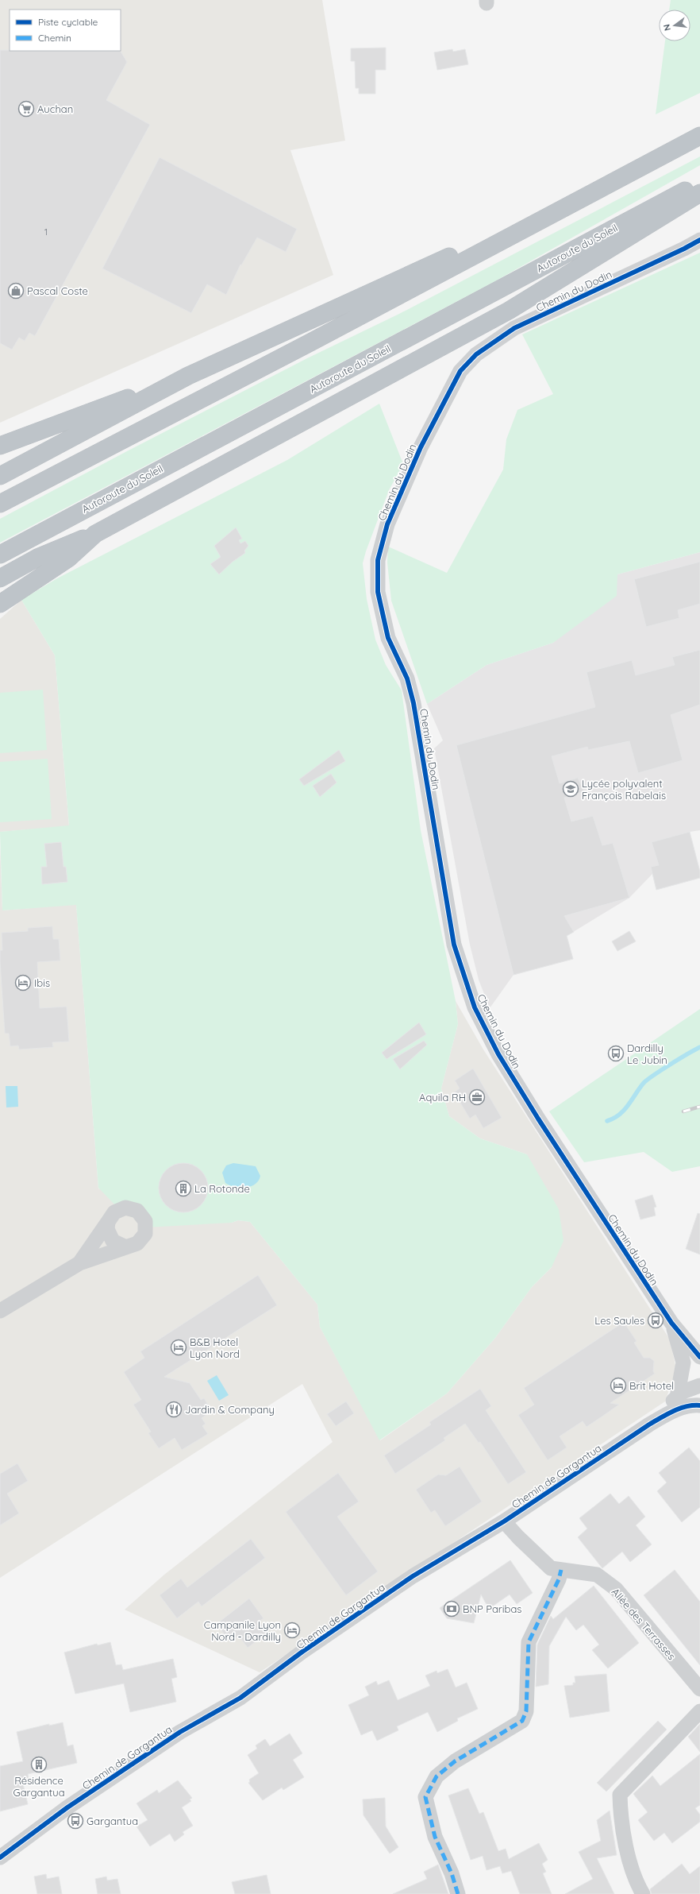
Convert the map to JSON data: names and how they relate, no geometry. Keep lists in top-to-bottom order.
{
  "streets": {
    "highway": ["Autoroute du Soleil"],
    "street": ["Chemin du Dodin", "Chemin de Gargantua", "Allée des Terrasses"]
  },
  "crossings": [
    ["Chemin de Gargantua", "Allée des Terrasses"]
  ],
  "places": {
    "supermarket": ["Auchan"],
    "shop": ["Pascal Coste"],
    "school or university": ["Lycée polyvalent François Rabelais"],
    "hotel": [
      "Ibis",
      "B&B Hotel Lyon Nord",
      "Brit Hotel",
      "Campanile Lyon Nord - Dardilly"
    ],
    "bus stop": ["Dardilly Le Jubin", "Les Saules", "Gargantua"],
    "office": ["Aquila RH"],
    "building": ["La Rotonde", "Résidence Gargantua"],
    "restaurant": ["Jardin & Company"],
    "bank": ["BNP Paribas"]
  },
  "house_numbers": ["1"],
  "legend": ["Piste cyclable", "Chemin"],
  "north": "left"
}
